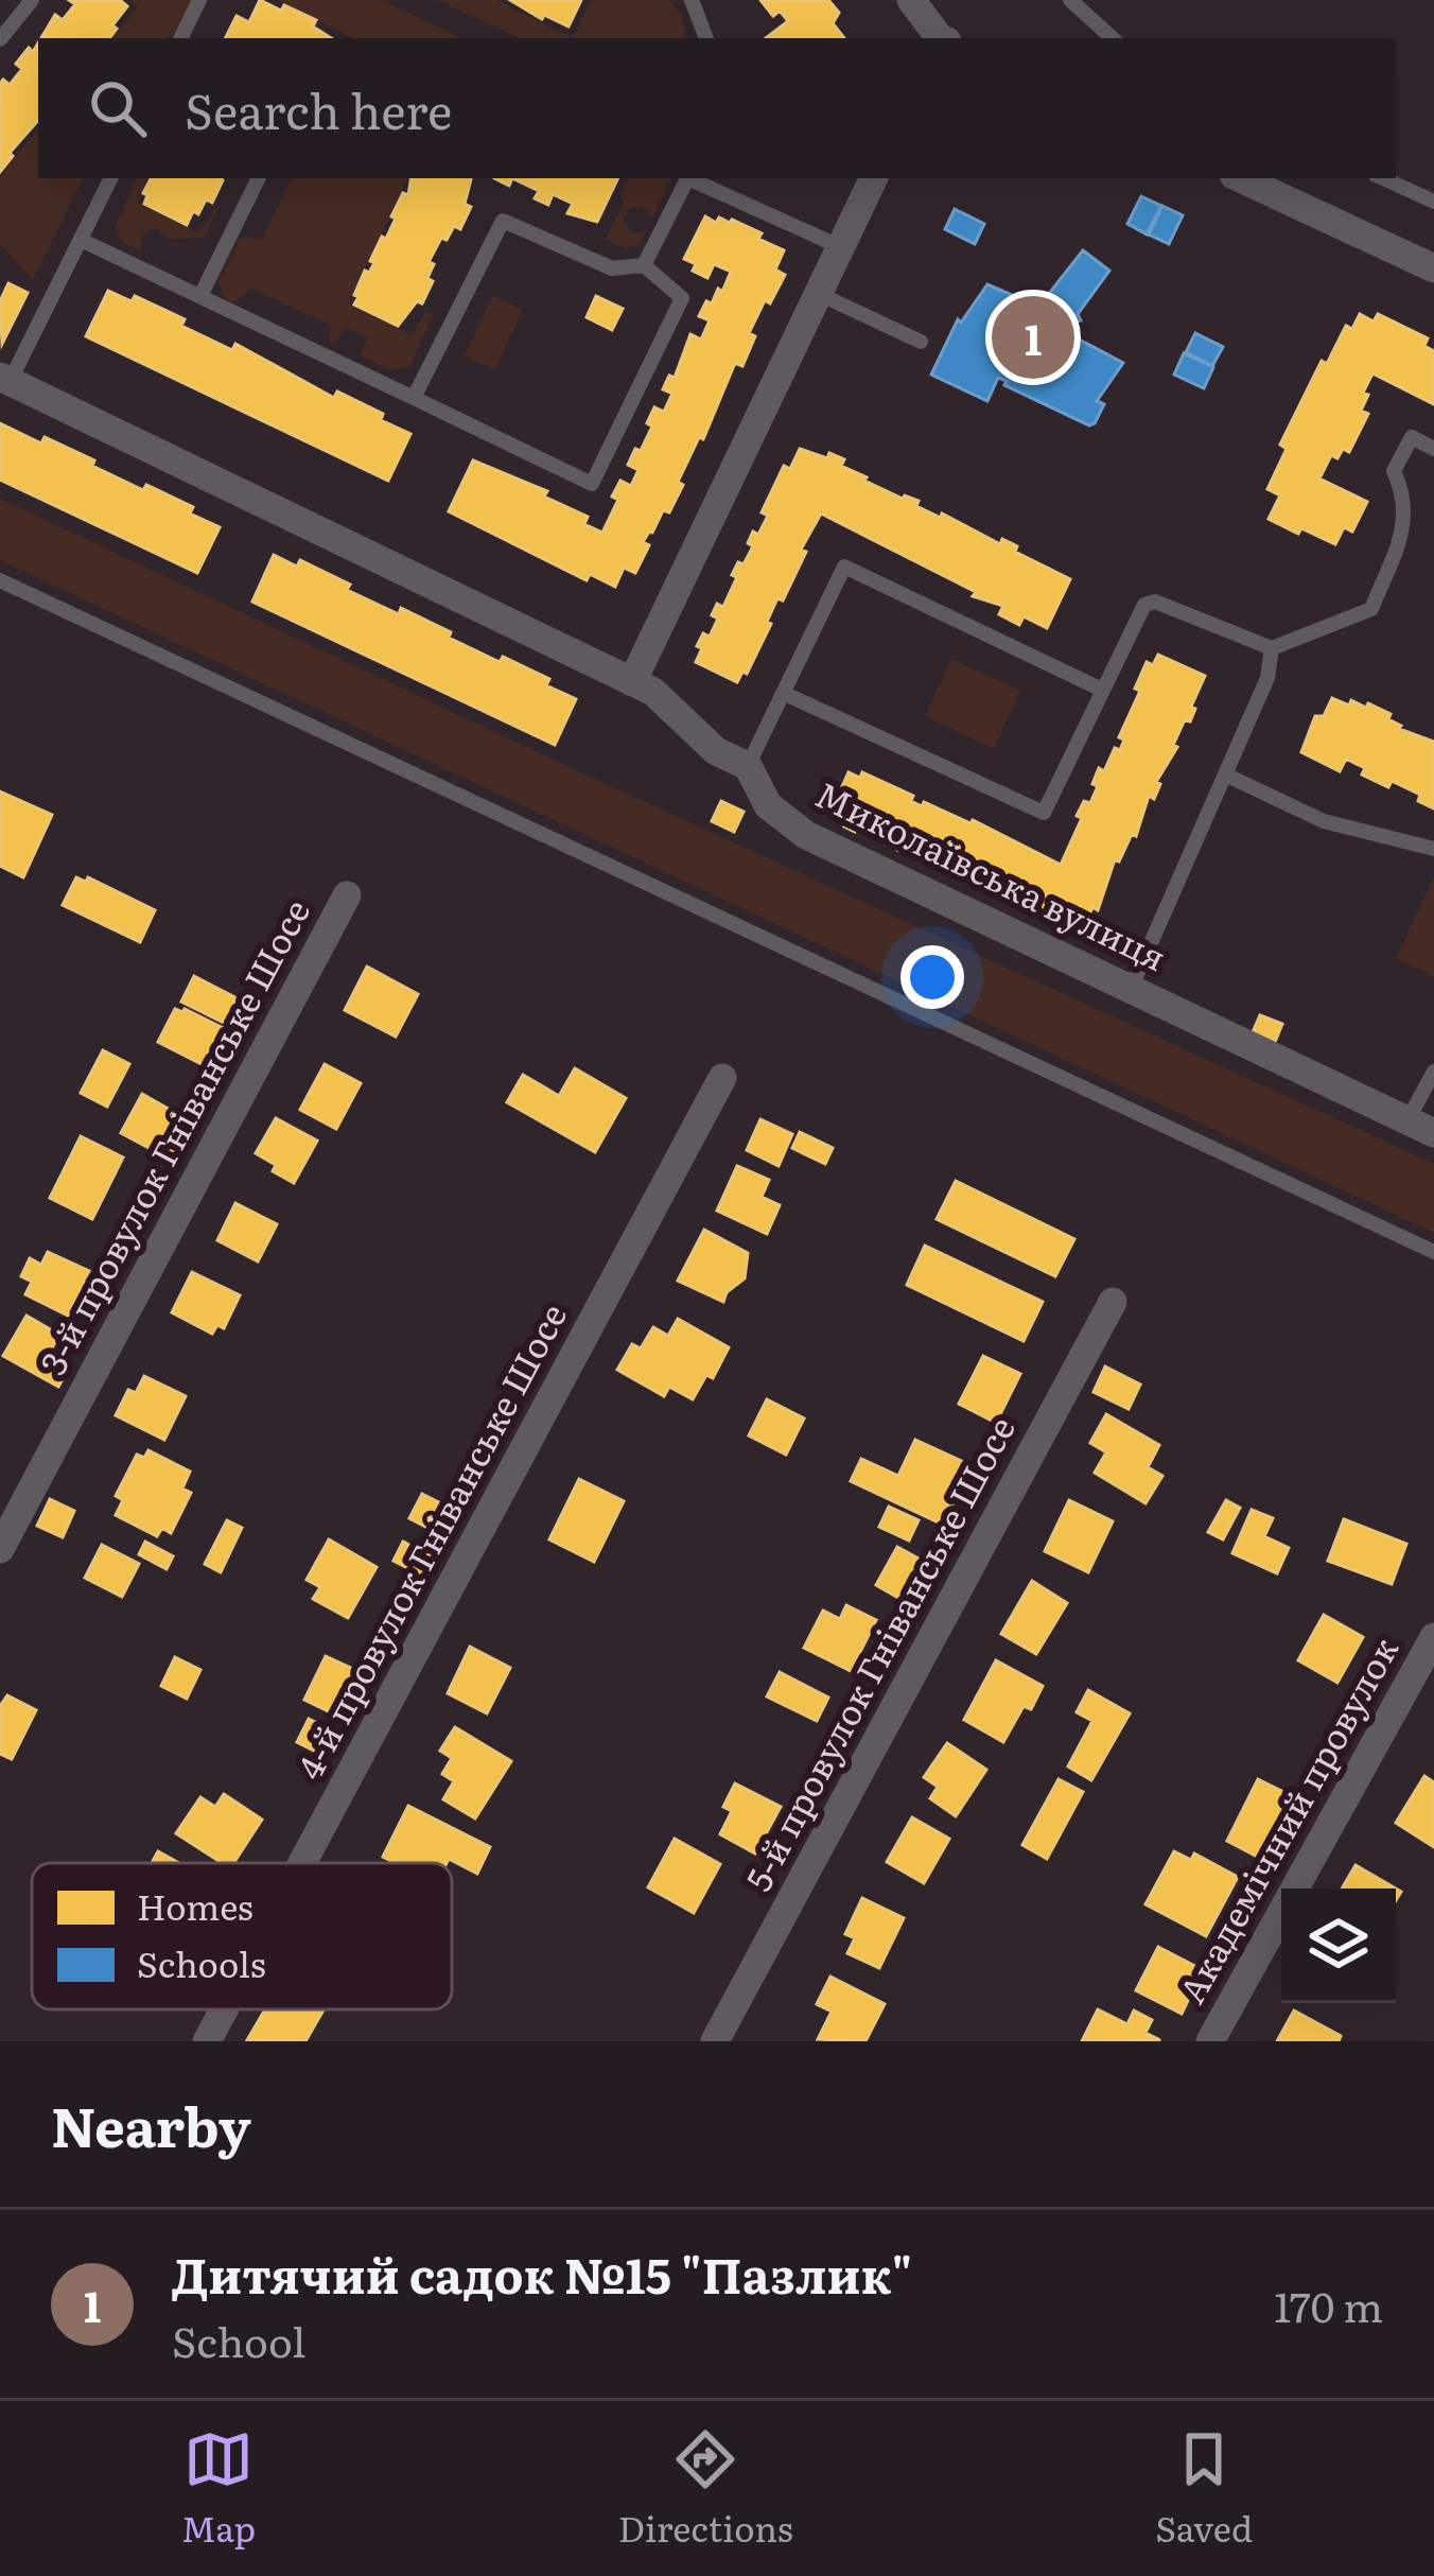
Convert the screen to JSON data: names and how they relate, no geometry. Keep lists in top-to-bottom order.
{
  "streets": {
    "street": [
      "Миколаївська вулиця",
      "3-й провулок Гніванське Шосе",
      "4-й провулок Гніванське Шосе",
      "5-й провулок Гніванське Шосе",
      "Академічний провулок"
    ]
  },
  "legend": ["Homes", "Schools"],
  "page": {
    "search": "Search here",
    "pins": "1",
    "heading": "Nearby",
    "list": [
      {
        "mark": "1",
        "name": "Дитячий садок №15 \"Пазлик\"",
        "note": "School",
        "value": "170 m"
      }
    ],
    "nav": ["Map", "Directions", "Saved"]
  }
}
